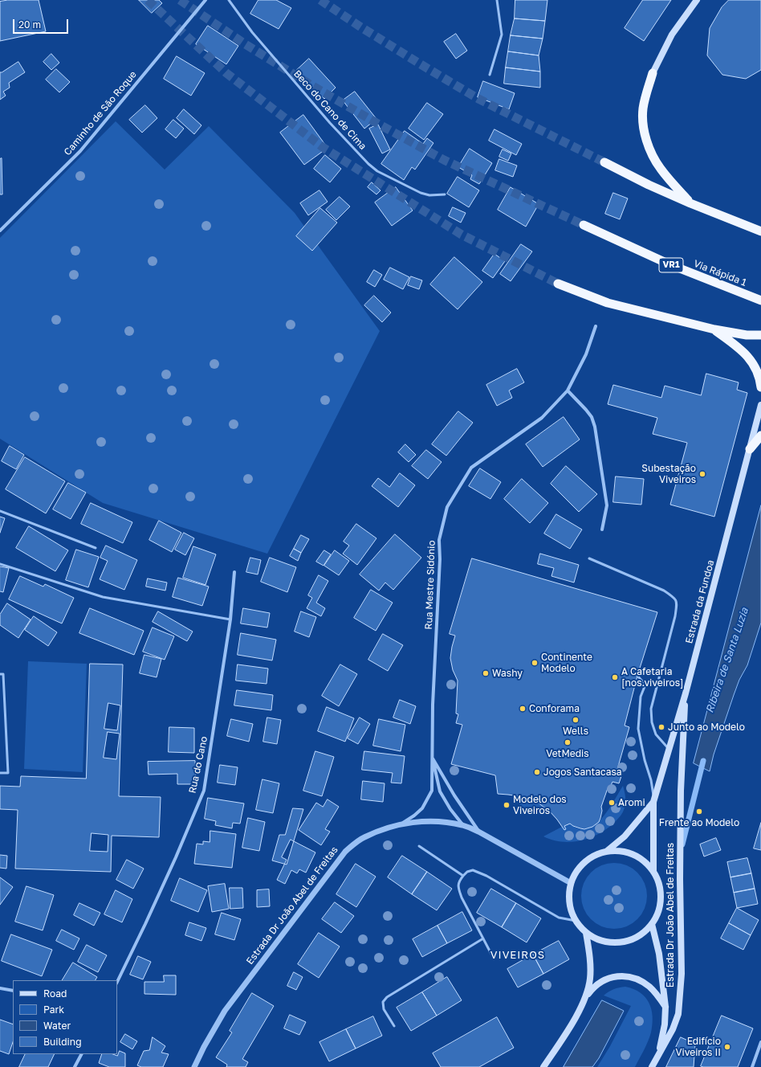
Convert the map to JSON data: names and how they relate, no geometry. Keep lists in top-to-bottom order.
{
  "streets": {
    "highway": ["VR1", "Via Rápida 1"],
    "main road": ["Estrada da Fundoa", "Estrada Dr João Abel de Freitas"],
    "street": ["Caminho de São Roque", "Rua Mestre Sidónio", "Rua do Cano"],
    "lane": ["Beco do Cano de Cima"]
  },
  "crossings": [
    ["Rua Mestre Sidónio", "Estrada Dr João Abel de Freitas"],
    ["Estrada da Fundoa", "Estrada Dr João Abel de Freitas"]
  ],
  "districts": ["VIVEIROS"],
  "water": ["Ribeira de Santa Luzia"],
  "places": [
    "Subestação Viveiros",
    "Continente Modelo",
    "Washy",
    "A Cafetaria [nos.viveiros]",
    "Conforama",
    "Wells",
    "Junto ao Modelo",
    "VetMedis",
    "Jogos Santacasa",
    "Aromi",
    "Modelo dos Viveiros",
    "Frente ao Modelo",
    "Edifício Viveiros II"
  ],
  "legend": [
    "Road",
    "Park",
    "Water",
    "Building"
  ],
  "scale_bar": "20 m"
}
